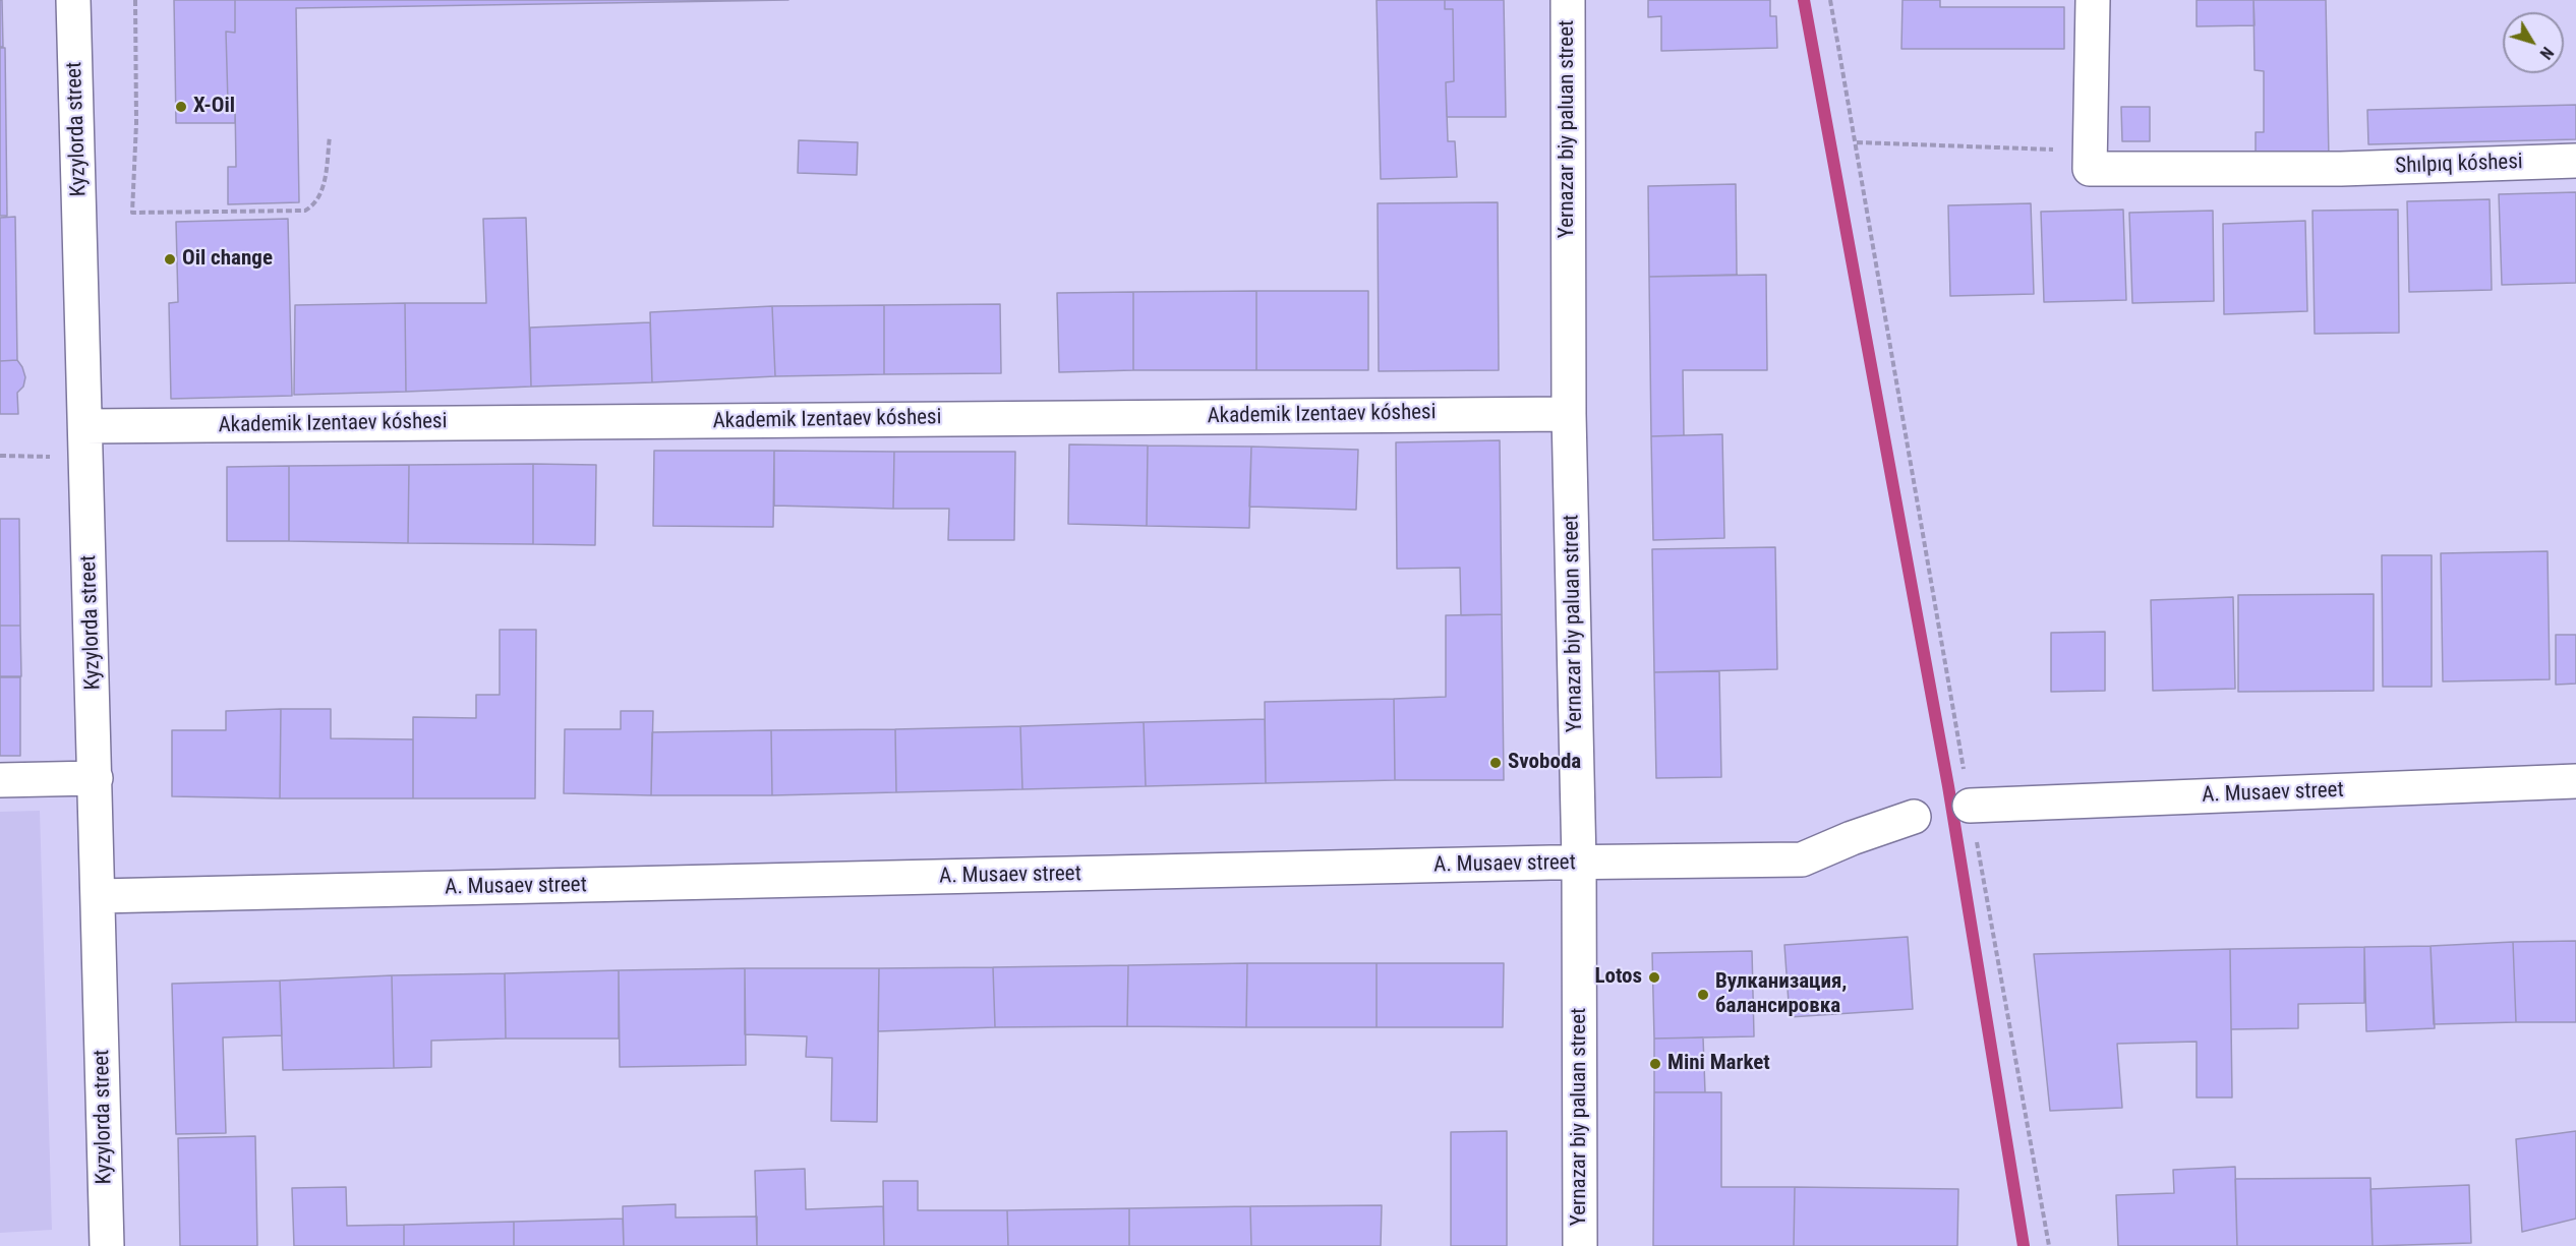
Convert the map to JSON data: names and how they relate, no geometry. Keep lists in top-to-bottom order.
{
  "streets": {
    "street": [
      "Kyzylorda street",
      "Yernazar biy paluan street",
      "Shılpıq kóshesi",
      "Akademik Izentaev kóshesi",
      "A. Musaev street"
    ]
  },
  "crossings": [
    ["Kyzylorda street", "Akademik Izentaev kóshesi"],
    ["Kyzylorda street", "A. Musaev street"],
    ["Yernazar biy paluan street", "Akademik Izentaev kóshesi"],
    ["Yernazar biy paluan street", "A. Musaev street"]
  ],
  "places": [
    "X-Oil",
    "Oil change",
    "Svoboda",
    "Lotos",
    "Вулканизация, балансировка",
    "Mini Market"
  ],
  "north": "bottom right"
}
